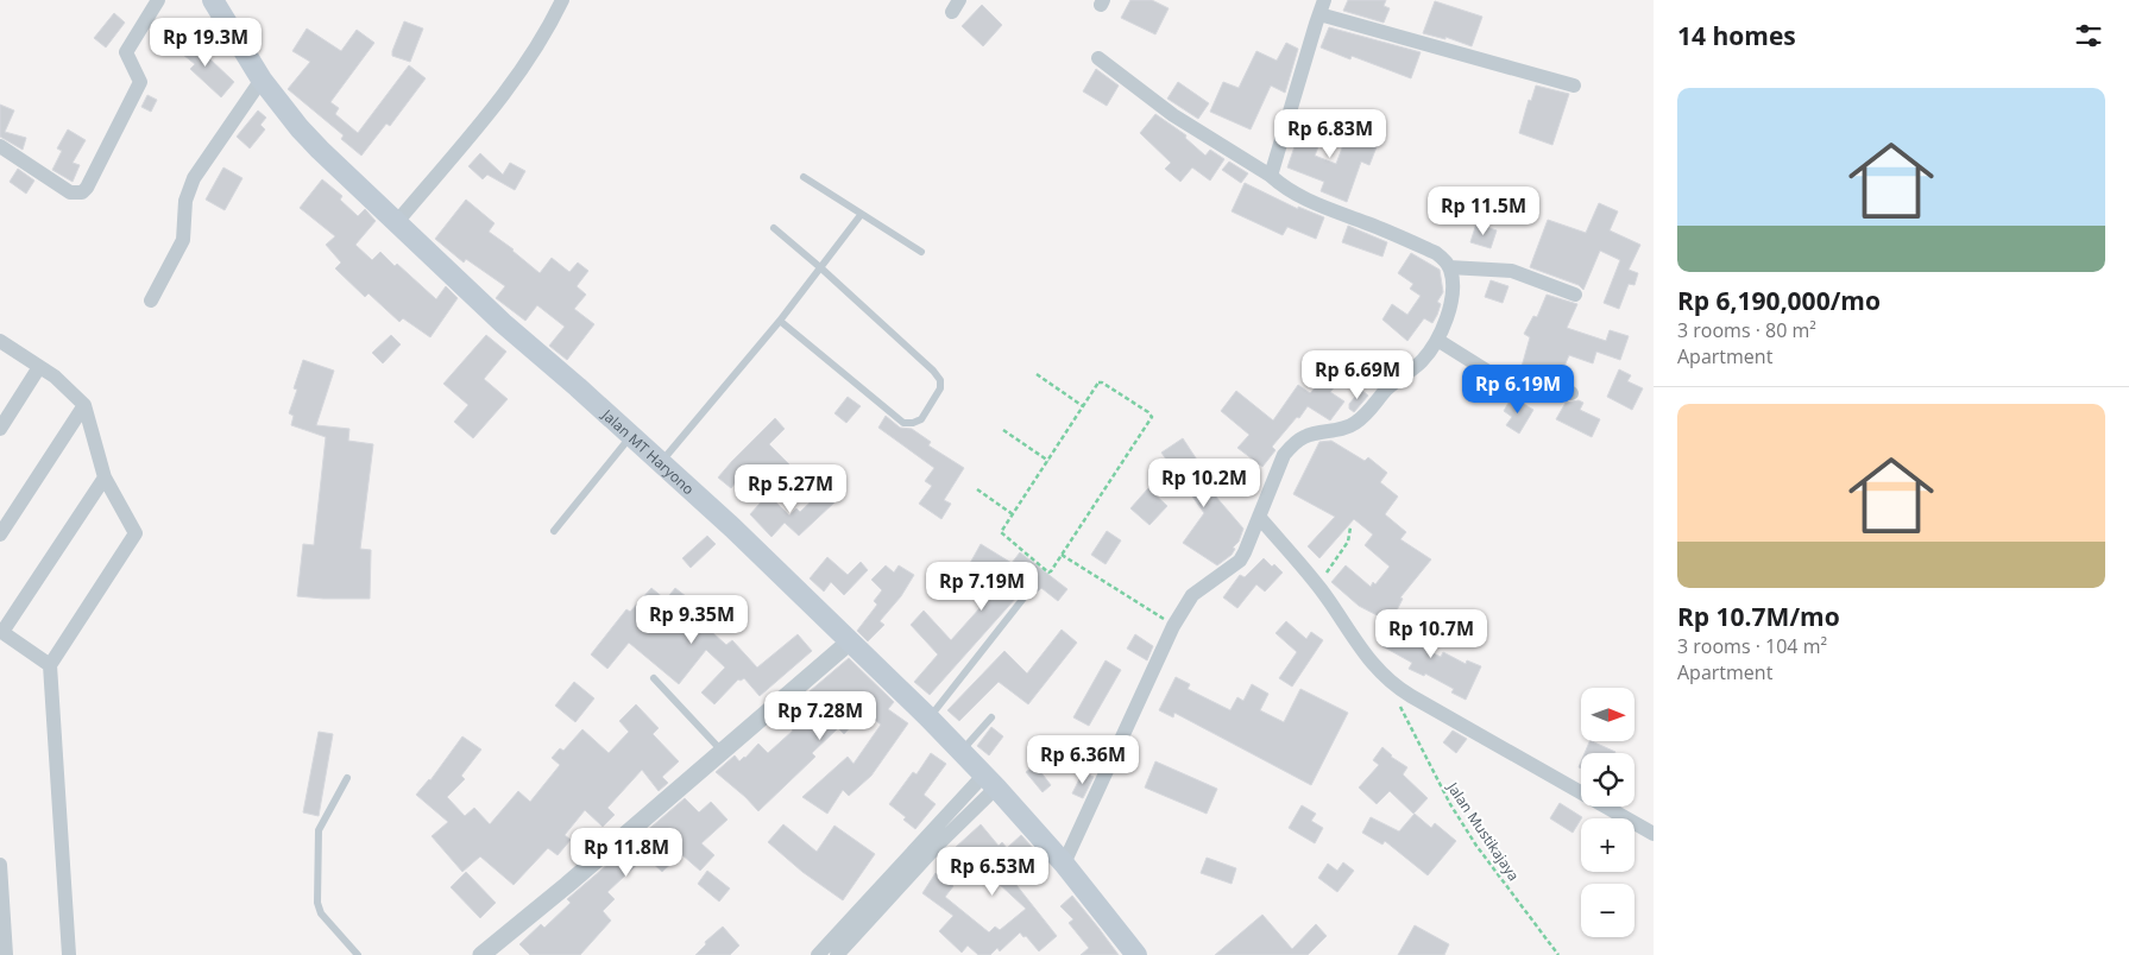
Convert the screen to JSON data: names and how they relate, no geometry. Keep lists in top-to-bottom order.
{
  "streets": {
    "main road": ["Jalan MT Haryono"],
    "path": ["Jalan Mustikajaya"]
  },
  "north": "right",
  "page": {
    "heading": "14 homes",
    "price": [
      "Rp 19.3M",
      "Rp 6.83M",
      "Rp 11.5M",
      "Rp 6.69M",
      "Rp 6.19M",
      "Rp 10.2M",
      "Rp 5.27M",
      "Rp 7.19M",
      "Rp 9.35M",
      "Rp 10.7M",
      "Rp 7.28M",
      "Rp 6.36M",
      "Rp 11.8M",
      "Rp 6.53M"
    ],
    "list": [
      {
        "name": "Rp 6,190,000/mo",
        "note": "3 rooms · 80 m² · Apartment"
      },
      {
        "name": "Rp 10.7M/mo",
        "note": "3 rooms · 104 m² · Apartment"
      }
    ],
    "map_buttons": ["+", "−"]
  }
}
